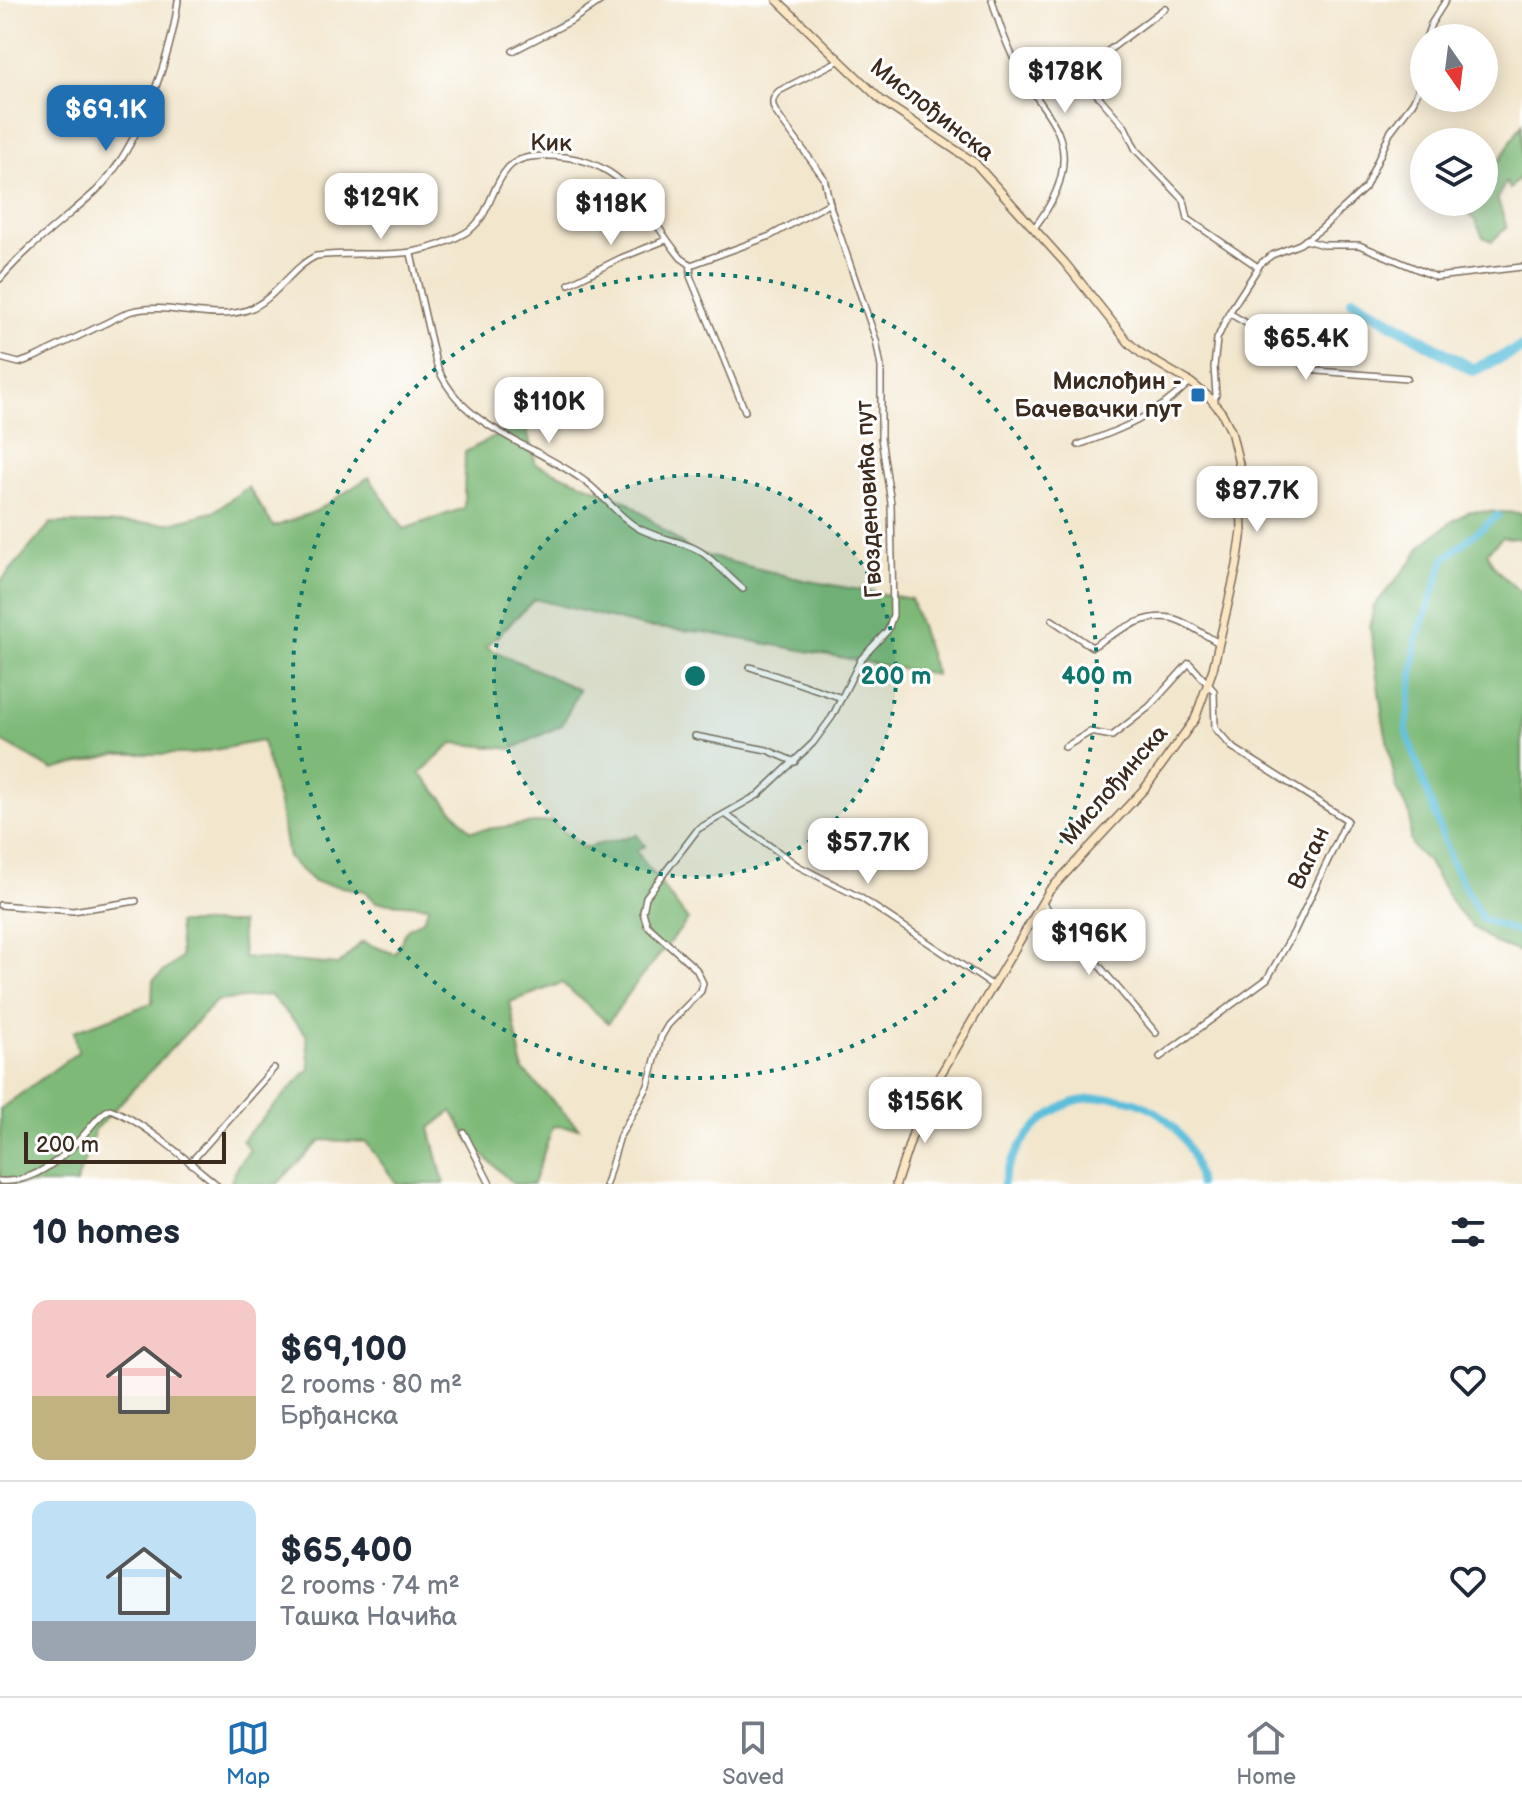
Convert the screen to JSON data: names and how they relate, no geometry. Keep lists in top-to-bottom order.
{
  "streets": {
    "main road": ["Мислођинска"],
    "street": ["Кик", "Гвозденовића пут", "Ваган"]
  },
  "crossings": [
    ["Мислођинска", "Гвозденовића пут"],
    ["Мислођинска", "Ваган"]
  ],
  "places": {
    "transit": ["Мислођин - Бачевачки пут"]
  },
  "scale_bar": "200 m",
  "north": "bottom",
  "page": {
    "price": [
      "$178K",
      "$69.1K",
      "$129K",
      "$118K",
      "$65.4K",
      "$110K",
      "$87.7K",
      "$57.7K",
      "$196K",
      "$156K"
    ],
    "scale": "200 m",
    "heading": "10 homes",
    "list": [
      {
        "name": "$69,100",
        "note": "2 rooms · 80 m² · Брђанска"
      },
      {
        "name": "$65,400",
        "note": "2 rooms · 74 m² · Ташка Начића"
      }
    ],
    "tabs": ["Map", "Saved", "Home"]
  },
  "rings": ["200 m", "400 m"]
}
